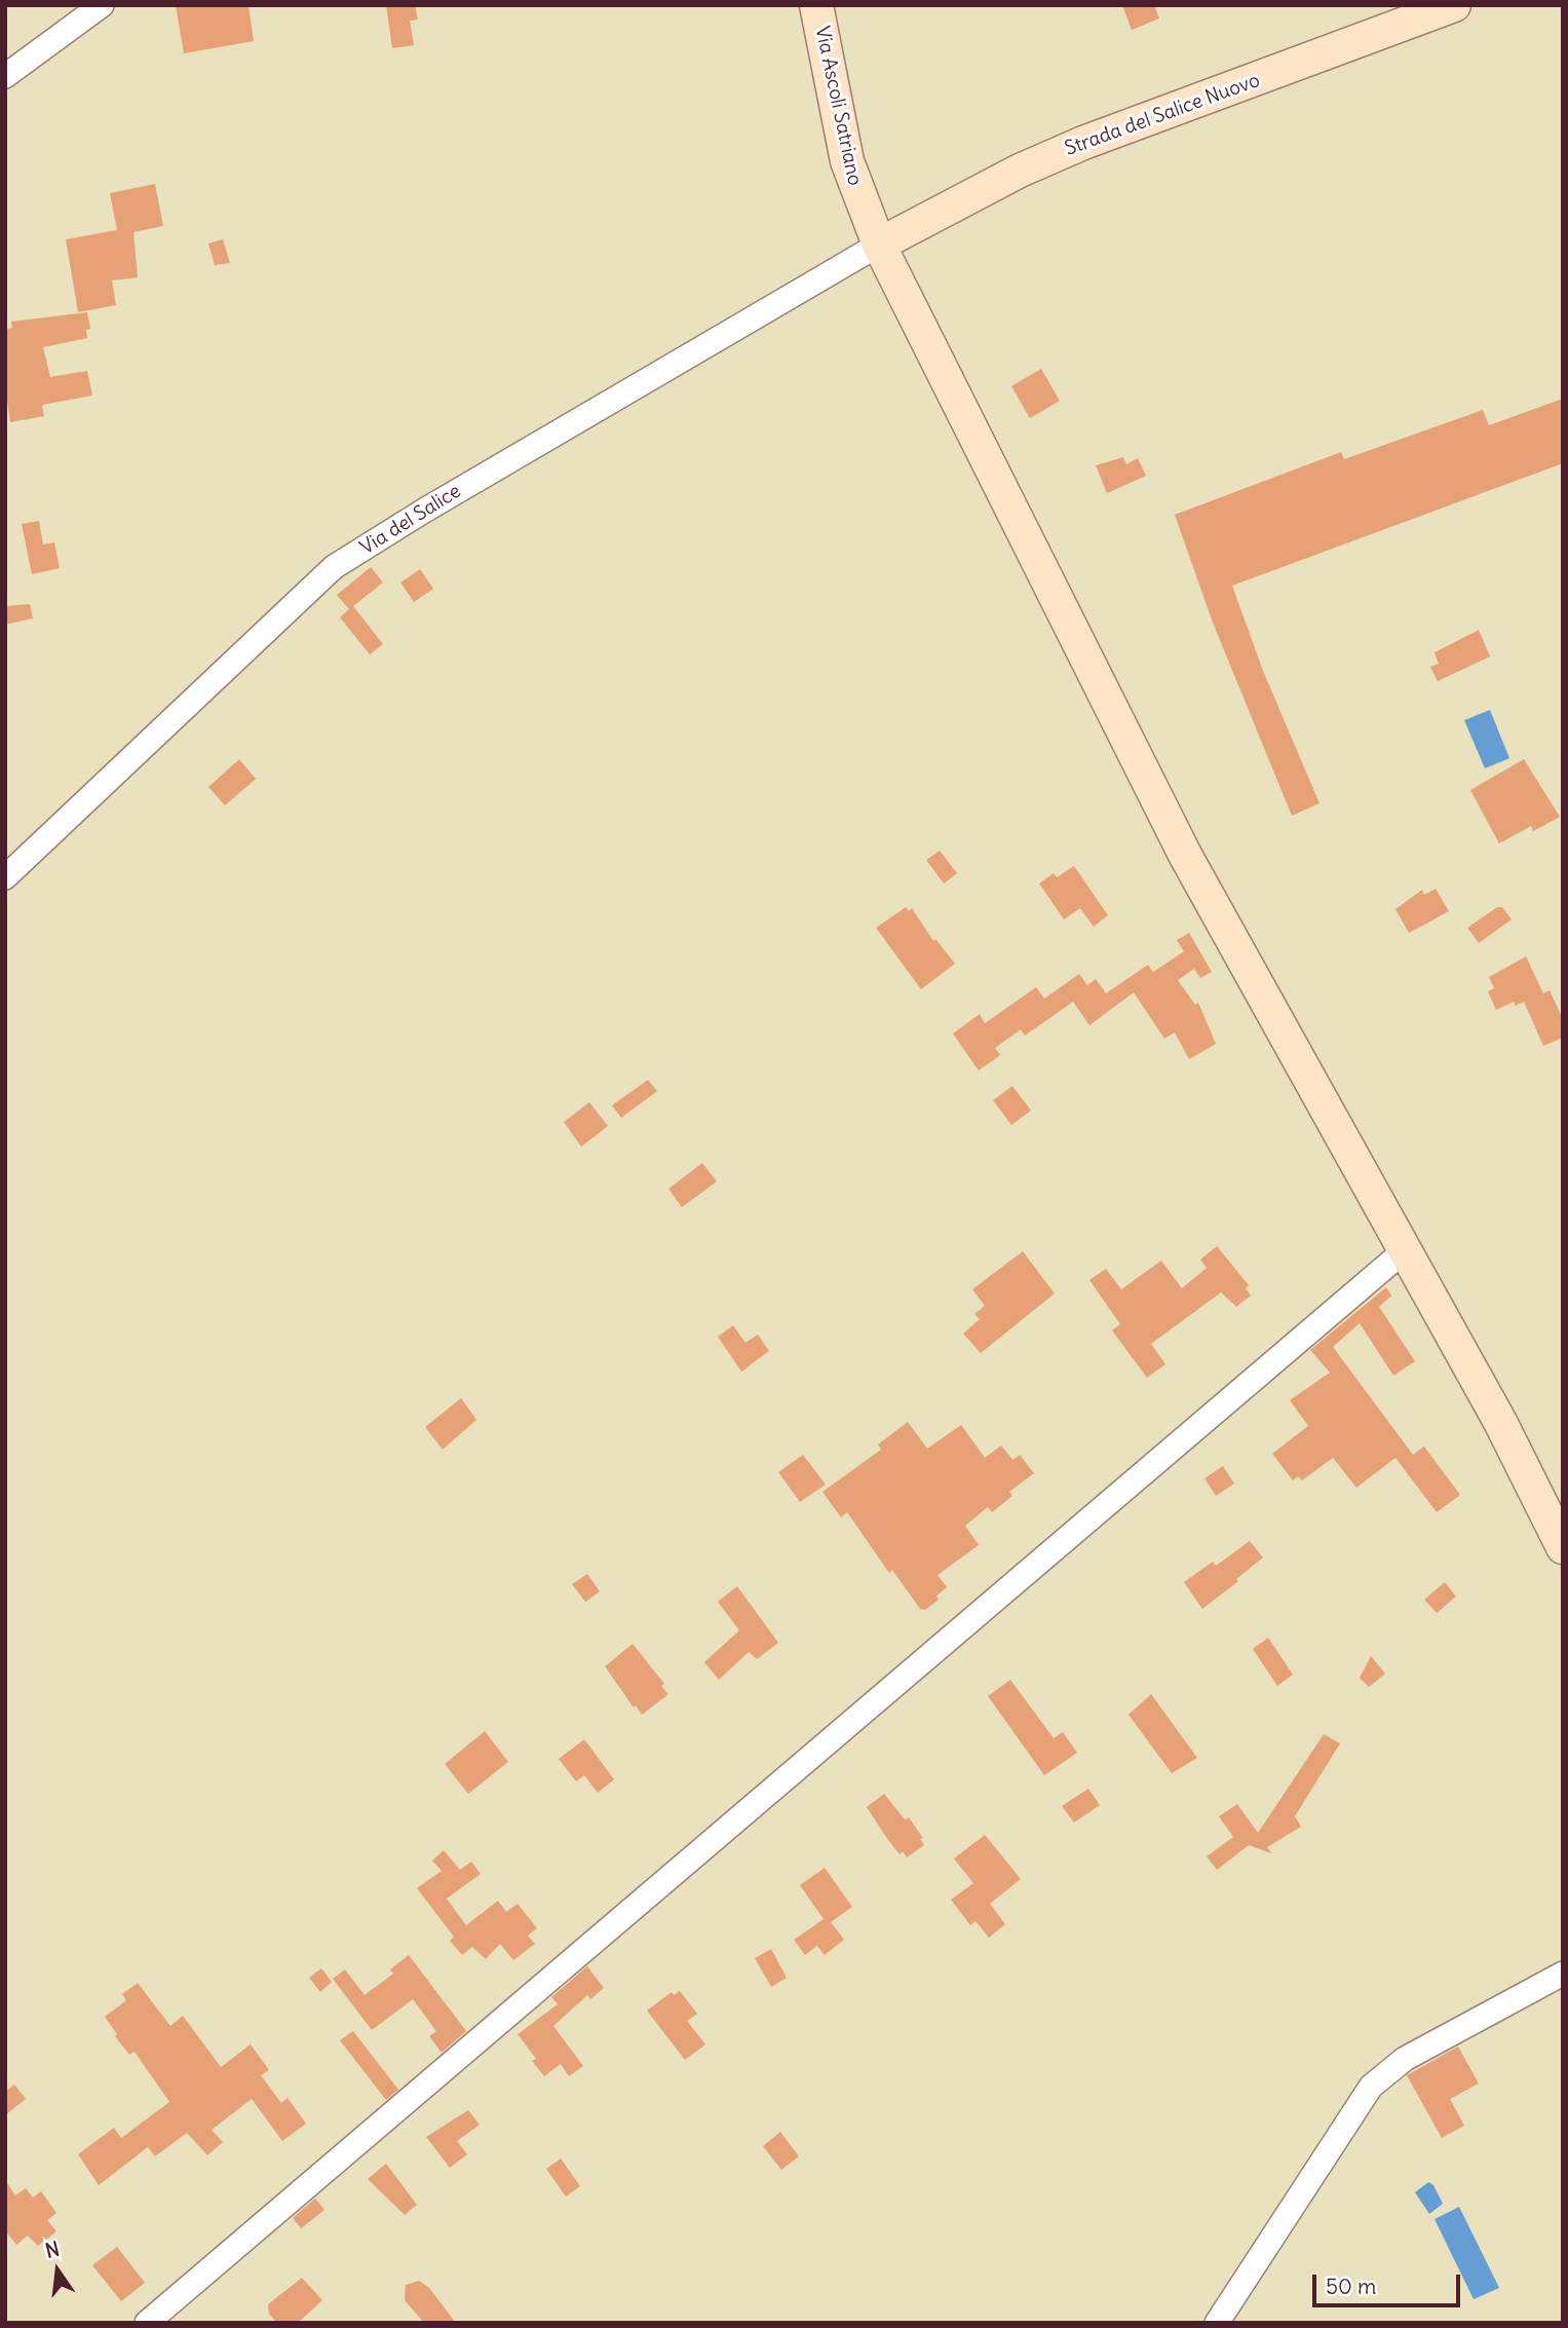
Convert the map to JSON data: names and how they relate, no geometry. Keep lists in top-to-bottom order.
{
  "streets": {
    "main road": ["Via Ascoli Satriano", "Strada del Salice Nuovo"],
    "street": ["Via del Salice"]
  },
  "crossings": [
    ["Via Ascoli Satriano", "Strada del Salice Nuovo"],
    ["Via Ascoli Satriano", "Via del Salice"],
    ["Strada del Salice Nuovo", "Via del Salice"]
  ],
  "scale_bar": "50 m",
  "north": "top"
}
